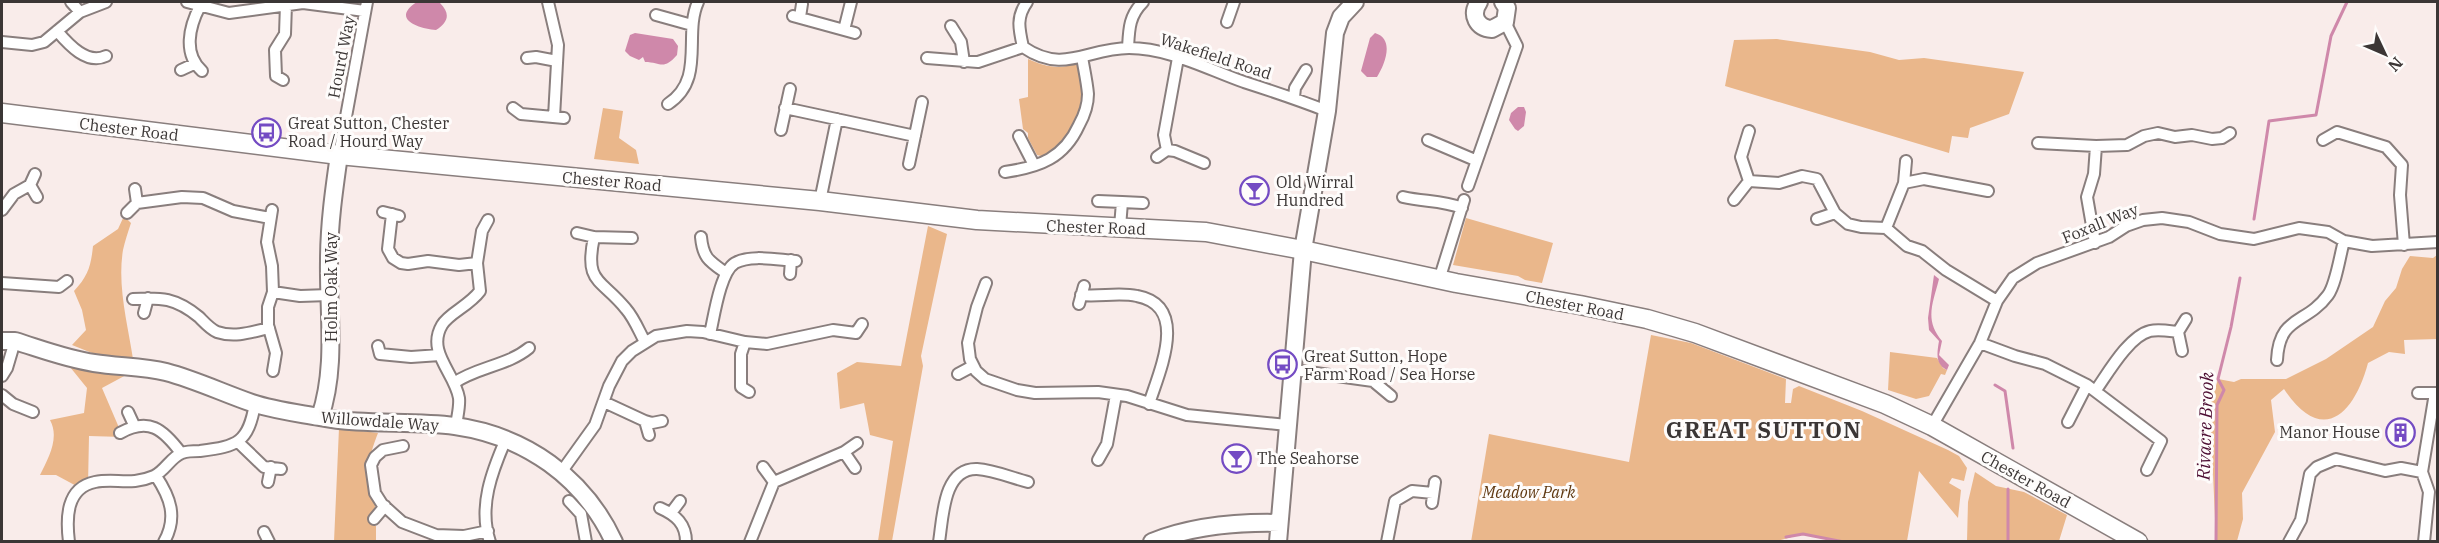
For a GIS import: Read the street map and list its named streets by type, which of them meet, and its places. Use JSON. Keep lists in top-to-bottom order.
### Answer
{
  "streets": {
    "main road": ["Chester Road"],
    "street": [
      "Wakefield Road",
      "Hourd Way",
      "Foxall Way",
      "Holm Oak Way",
      "Willowdale Way"
    ]
  },
  "crossings": [
    ["Hourd Way", "Chester Road"],
    ["Hourd Way", "Holm Oak Way"],
    ["Chester Road", "Foxall Way"],
    ["Chester Road", "Holm Oak Way"],
    ["Holm Oak Way", "Willowdale Way"]
  ],
  "districts": ["GREAT SUTTON"],
  "water": ["Rivacre Brook"],
  "parks": ["Meadow Park"],
  "places": {
    "bus stop": ["Great Sutton, Chester Road / Hourd Way", "Great Sutton, Hope Farm Road / Sea Horse"],
    "bar": ["Old Wirral Hundred", "The Seahorse"],
    "building": ["Manor House"]
  },
  "north": "bottom right"
}
